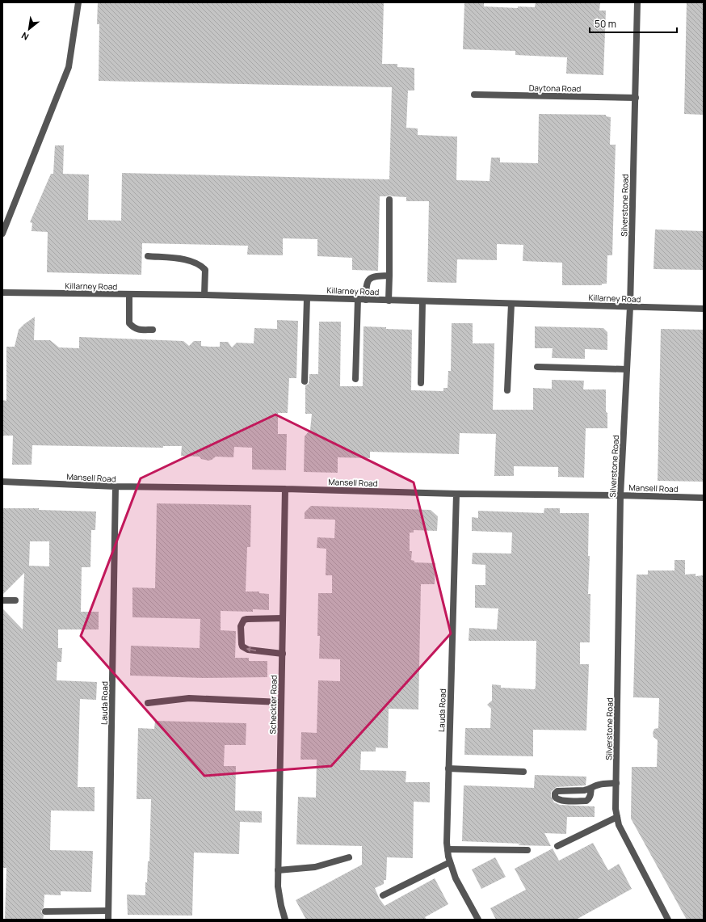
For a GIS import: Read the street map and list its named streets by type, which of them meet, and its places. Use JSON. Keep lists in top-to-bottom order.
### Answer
{
  "streets": {
    "street": [
      "Daytona Road",
      "Silverstone Road",
      "Killarney Road",
      "Mansell Road",
      "Lauda Road",
      "Scheckter Road"
    ]
  },
  "crossings": [
    ["Daytona Road", "Silverstone Road"],
    ["Silverstone Road", "Killarney Road"],
    ["Silverstone Road", "Mansell Road"],
    ["Mansell Road", "Lauda Road"],
    ["Mansell Road", "Scheckter Road"]
  ],
  "scale_bar": "50 m",
  "north": "bottom left"
}
